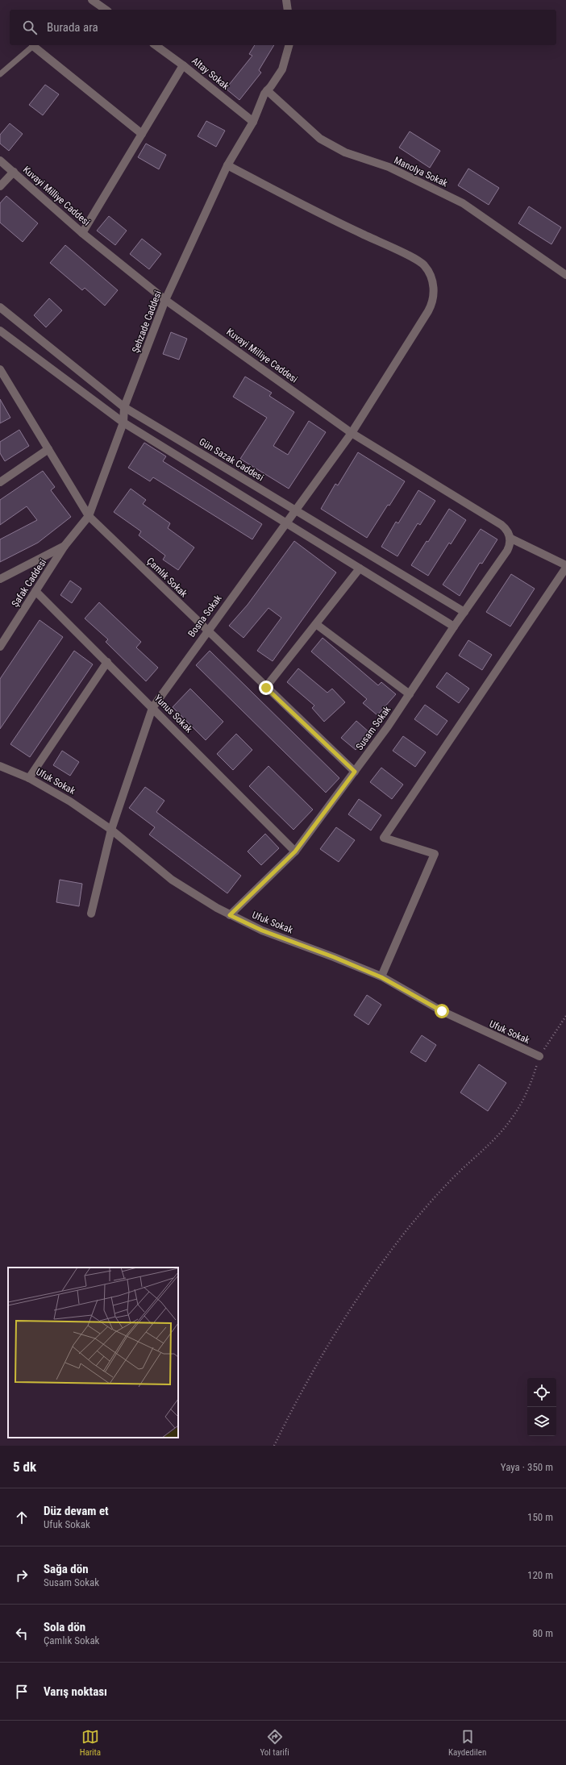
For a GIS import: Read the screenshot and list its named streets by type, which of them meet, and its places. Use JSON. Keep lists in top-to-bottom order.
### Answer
{
  "streets": {
    "street": [
      "Altay Sokak",
      "Manolya Sokak",
      "Kuvayi Milliye Caddesi",
      "Şehzade Caddesi",
      "Gün Sazak Caddesi",
      "Çamlık Sokak",
      "Şafak Caddesi",
      "Bosna Sokak",
      "Yunus Sokak",
      "Susam Sokak",
      "Ufuk Sokak"
    ]
  },
  "crossings": [
    ["Altay Sokak", "Şehzade Caddesi"],
    ["Manolya Sokak", "Şehzade Caddesi"],
    ["Kuvayi Milliye Caddesi", "Şehzade Caddesi"],
    ["Kuvayi Milliye Caddesi", "Bosna Sokak"],
    ["Kuvayi Milliye Caddesi", "Susam Sokak"],
    ["Şehzade Caddesi", "Gün Sazak Caddesi"],
    ["Şehzade Caddesi", "Çamlık Sokak"],
    ["Şehzade Caddesi", "Şafak Caddesi"],
    ["Şehzade Caddesi", "Bosna Sokak"],
    ["Gün Sazak Caddesi", "Bosna Sokak"],
    ["Gün Sazak Caddesi", "Susam Sokak"],
    ["Çamlık Sokak", "Bosna Sokak"],
    ["Çamlık Sokak", "Susam Sokak"],
    ["Şafak Caddesi", "Yunus Sokak"],
    ["Bosna Sokak", "Yunus Sokak"],
    ["Bosna Sokak", "Ufuk Sokak"],
    ["Yunus Sokak", "Susam Sokak"],
    ["Susam Sokak", "Ufuk Sokak"]
  ],
  "page": {
    "search": "Burada ara",
    "heading": ["5 dk", "Yaya · 350 m"],
    "list": [
      ["Düz devam et", "Ufuk Sokak", "150 m"],
      ["Sağa dön", "Susam Sokak", "120 m"],
      ["Sola dön", "Çamlık Sokak", "80 m"],
      "Varış noktası"
    ],
    "nav": ["Harita", "Yol tarifi", "Kaydedilen"]
  }
}
